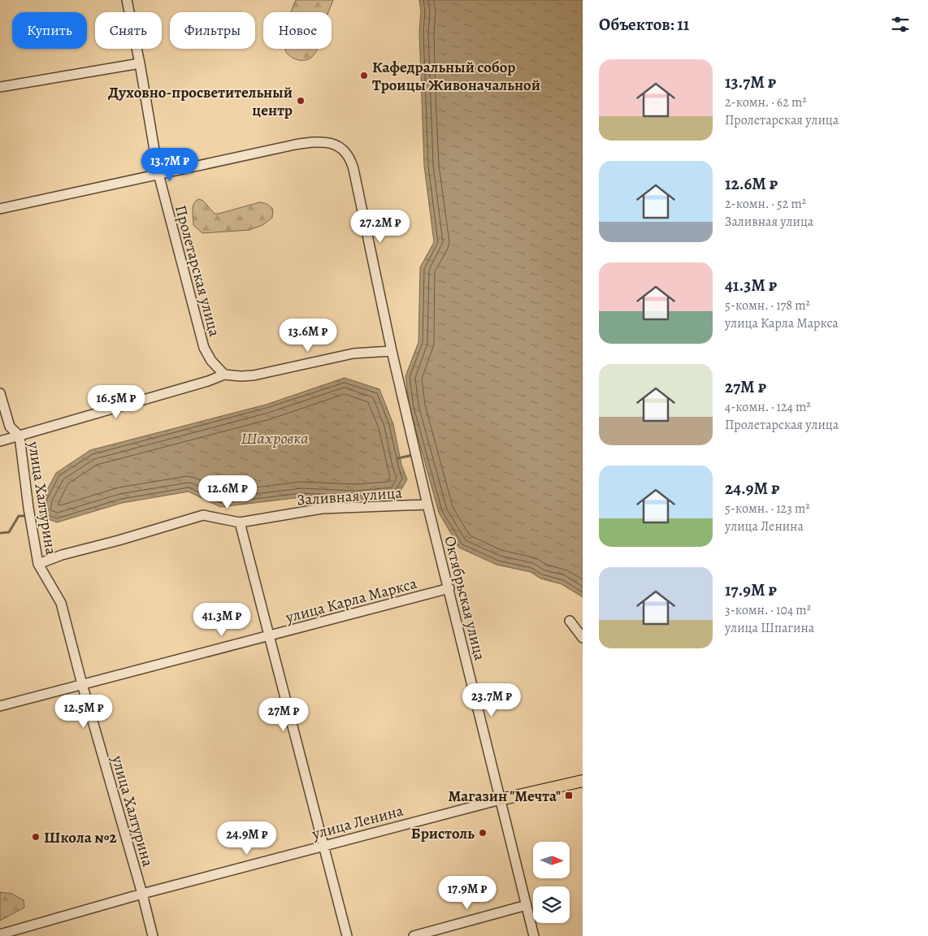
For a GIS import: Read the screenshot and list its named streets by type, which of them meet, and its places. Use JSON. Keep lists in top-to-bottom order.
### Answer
{
  "streets": {
    "main road": ["улица Ленина"],
    "street": [
      "Пролетарская улица",
      "Заливная улица",
      "улица Халтурина",
      "Октябрьская улица",
      "улица Карла Маркса"
    ]
  },
  "crossings": [
    ["Заливная улица", "улица Халтурина"],
    ["Заливная улица", "Октябрьская улица"],
    ["улица Халтурина", "улица Карла Маркса"],
    ["улица Халтурина", "улица Ленина"],
    ["Октябрьская улица", "улица Карла Маркса"],
    ["Октябрьская улица", "улица Ленина"]
  ],
  "water": ["Шахровка"],
  "places": {
    "other": [
      "Кафедральный собор Троицы Живоначальной",
      "Духовно-просветительный центр",
      "Бристоль",
      "Школа №2"
    ],
    "transit": ["Магазин \"Мечта\""]
  },
  "north": "right",
  "page": {
    "heading": "Объектов: 11",
    "chip": [
      "Купить",
      "Снять",
      "Фильтры",
      "Новое"
    ],
    "list": [
      {
        "name": "13.7M ₽",
        "note": "2-комн. · 62 m² · Пролетарская улица"
      },
      {
        "name": "12.6M ₽",
        "note": "2-комн. · 52 m² · Заливная улица"
      },
      {
        "name": "41.3M ₽",
        "note": "5-комн. · 178 m² · улица Карла Маркса"
      },
      {
        "name": "27M ₽",
        "note": "4-комн. · 124 m² · Пролетарская улица"
      },
      {
        "name": "24.9M ₽",
        "note": "5-комн. · 123 m² · улица Ленина"
      },
      {
        "name": "17.9M ₽",
        "note": "3-комн. · 104 m² · улица Шпагина"
      }
    ],
    "price": [
      "13.7M ₽",
      "27.2M ₽",
      "13.6M ₽",
      "16.5M ₽",
      "12.6M ₽",
      "41.3M ₽",
      "23.7M ₽",
      "12.5M ₽",
      "27M ₽",
      "24.9M ₽",
      "17.9M ₽"
    ]
  }
}
